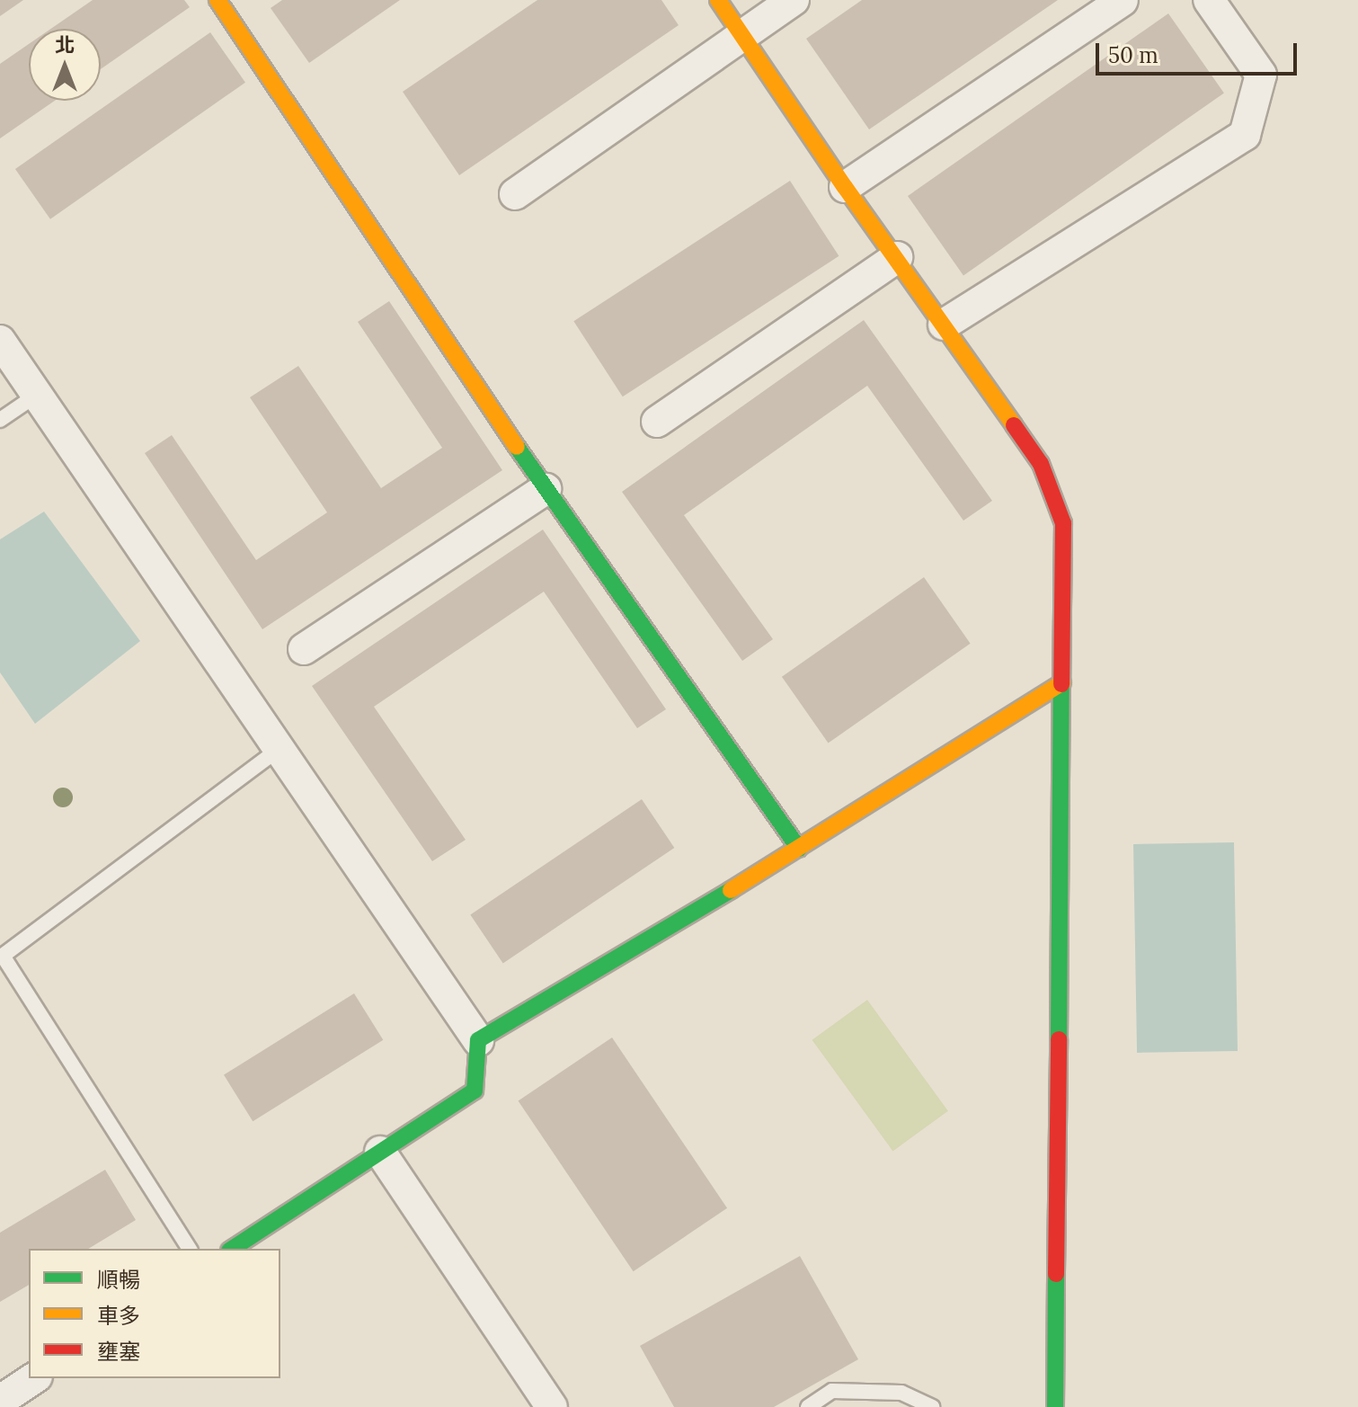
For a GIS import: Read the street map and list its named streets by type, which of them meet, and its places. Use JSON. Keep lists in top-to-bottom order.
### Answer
{
  "legend": ["順暢", "車多", "壅塞"],
  "scale_bar": "50 m",
  "north": "top"
}
